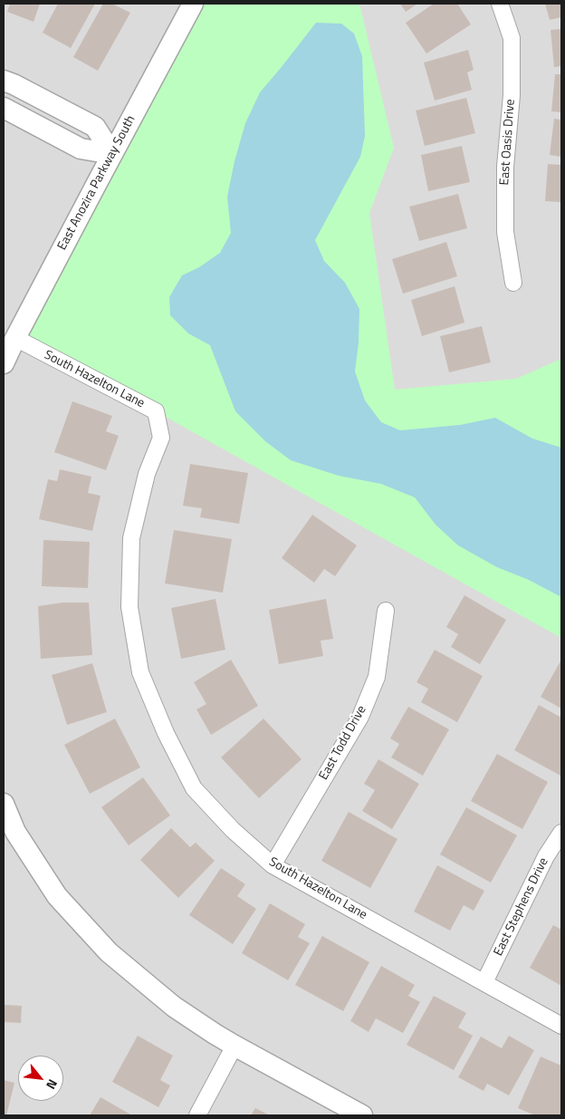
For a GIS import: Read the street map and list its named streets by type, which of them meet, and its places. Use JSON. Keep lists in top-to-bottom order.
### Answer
{
  "streets": {
    "street": [
      "East Oasis Drive",
      "East Anozira Parkway South",
      "South Hazelton Lane",
      "East Todd Drive",
      "East Stephens Drive"
    ]
  },
  "crossings": [
    ["East Anozira Parkway South", "South Hazelton Lane"],
    ["South Hazelton Lane", "East Todd Drive"],
    ["South Hazelton Lane", "East Stephens Drive"]
  ],
  "north": "bottom right"
}
